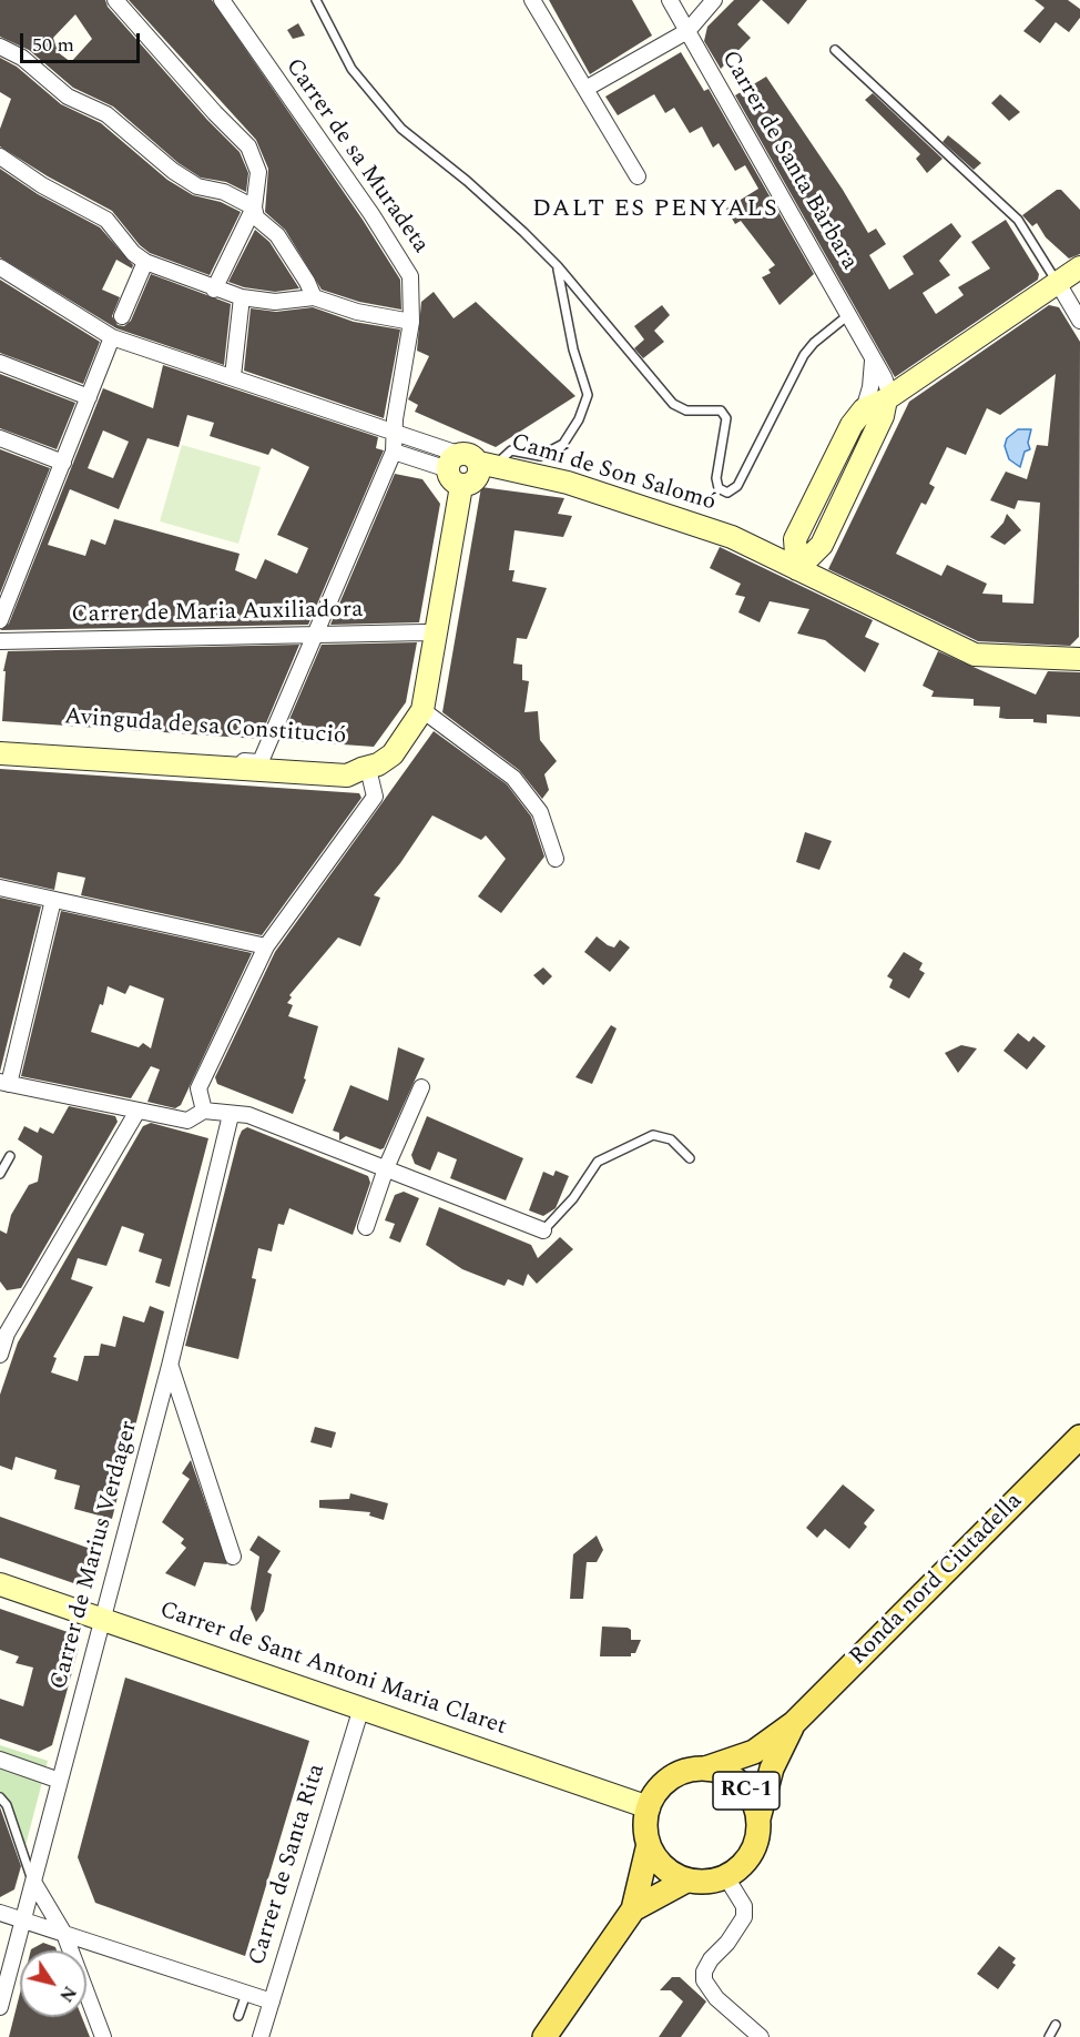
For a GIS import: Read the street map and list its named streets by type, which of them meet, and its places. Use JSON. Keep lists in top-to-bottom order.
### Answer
{
  "streets": {
    "main road": ["Ronda nord Ciutadella", "RC-1"],
    "street": [
      "Carrer de sa Muradeta",
      "Carrer de Santa Bàrbara",
      "Camí de Son Salomó",
      "Carrer de Maria Auxiliadora",
      "Avinguda de sa Constitució",
      "Carrer de Marius Verdager",
      "Carrer de Sant Antoni Maria Claret",
      "Carrer de Santa Rita"
    ]
  },
  "crossings": [
    ["Carrer de sa Muradeta", "Carrer de Maria Auxiliadora"],
    ["Carrer de sa Muradeta", "Avinguda de sa Constitució"],
    ["Carrer de Marius Verdager", "Carrer de Sant Antoni Maria Claret"],
    ["Ronda nord Ciutadella", "RC-1"],
    ["Carrer de Sant Antoni Maria Claret", "RC-1"],
    ["Carrer de Sant Antoni Maria Claret", "Carrer de Santa Rita"]
  ],
  "districts": ["DALT ES PENYALS"],
  "scale_bar": "50 m",
  "north": "bottom right"
}
